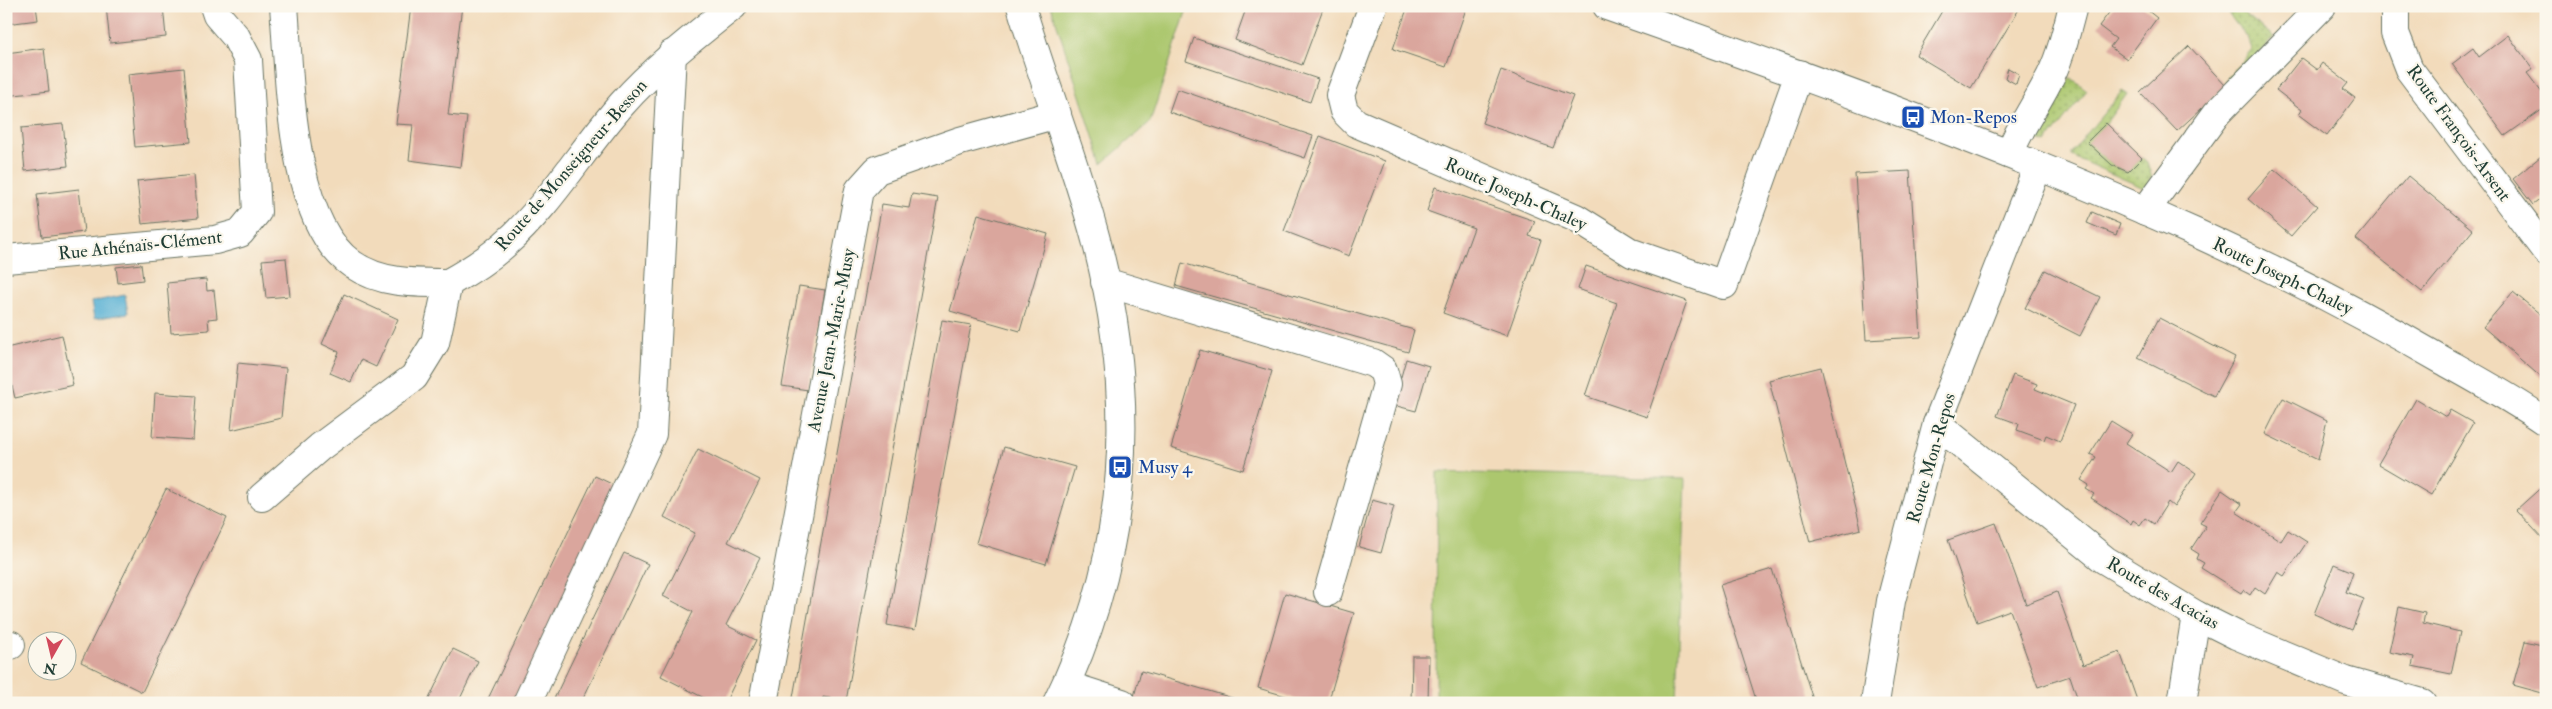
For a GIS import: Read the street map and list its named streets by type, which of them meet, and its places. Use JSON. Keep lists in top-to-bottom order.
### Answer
{
  "streets": {
    "street": [
      "Route François-Arsent",
      "Route de Monseigneur-Besson",
      "Route Joseph-Chaley",
      "Rue Athénaïs-Clément",
      "Avenue Jean-Marie-Musy",
      "Route Mon-Repos",
      "Route des Acacias"
    ]
  },
  "crossings": [
    ["Route Joseph-Chaley", "Route Mon-Repos"],
    ["Route Mon-Repos", "Route des Acacias"]
  ],
  "places": {
    "bus stop": ["Mon-Repos", "Musy 4"]
  },
  "north": "bottom"
}
